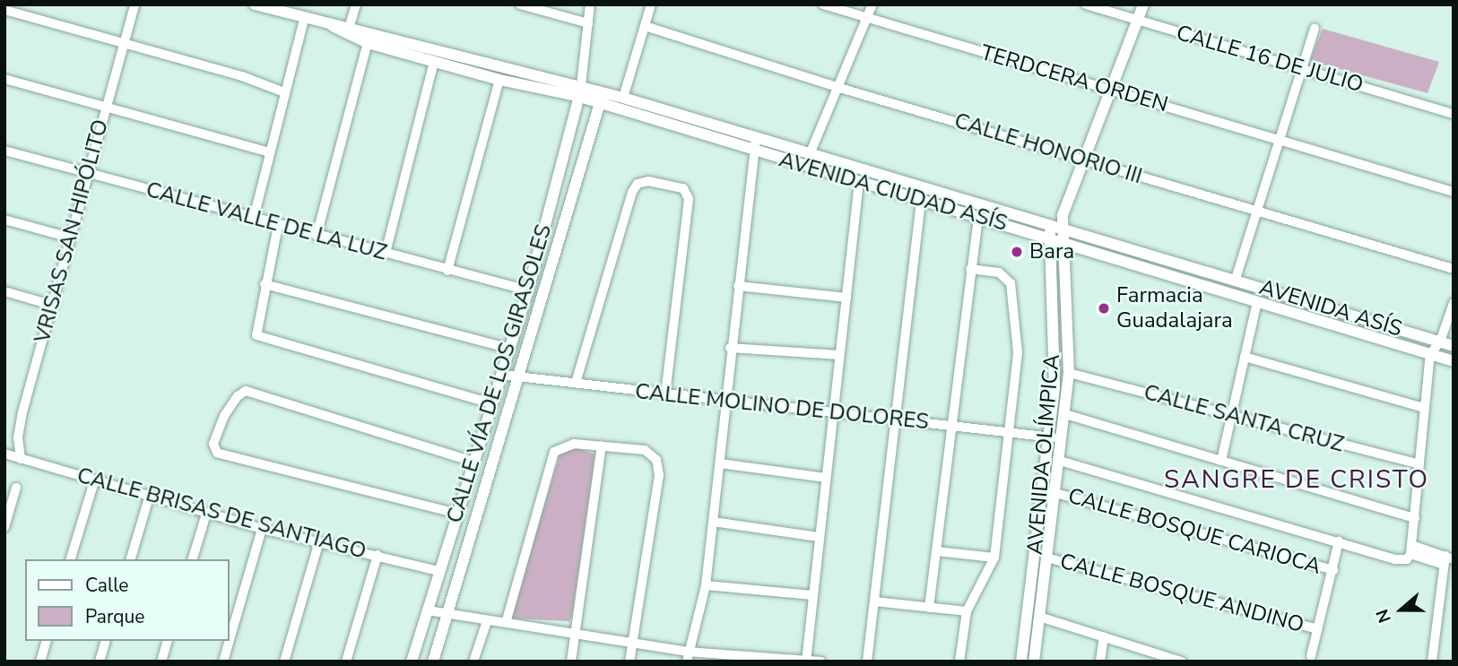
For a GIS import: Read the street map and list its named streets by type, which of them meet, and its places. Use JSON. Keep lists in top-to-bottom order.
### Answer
{
  "streets": {
    "street": [
      "CALLE 16 DE JULIO",
      "TERDCERA ORDEN",
      "CALLE HONORIO III",
      "AVENIDA CIUDAD ASÍS",
      "CALLE VALLE DE LA LUZ",
      "VRISAS SAN HIPÓLITO",
      "AVENIDA ASÍS",
      "CALLE VÍA DE LOS GIRASOLES",
      "CALLE MOLINO DE DOLORES",
      "CALLE SANTA CRUZ",
      "AVENIDA OLÍMPICA",
      "CALLE BRISAS DE SANTIAGO",
      "CALLE BOSQUE CARIOCA",
      "CALLE BOSQUE ANDINO"
    ]
  },
  "crossings": [
    ["AVENIDA CIUDAD ASÍS", "AVENIDA ASÍS"],
    ["AVENIDA CIUDAD ASÍS", "CALLE VÍA DE LOS GIRASOLES"],
    ["AVENIDA CIUDAD ASÍS", "AVENIDA OLÍMPICA"],
    ["CALLE VALLE DE LA LUZ", "VRISAS SAN HIPÓLITO"],
    ["CALLE VALLE DE LA LUZ", "CALLE VÍA DE LOS GIRASOLES"],
    ["VRISAS SAN HIPÓLITO", "CALLE BRISAS DE SANTIAGO"],
    ["AVENIDA ASÍS", "AVENIDA OLÍMPICA"],
    ["CALLE VÍA DE LOS GIRASOLES", "CALLE MOLINO DE DOLORES"],
    ["CALLE VÍA DE LOS GIRASOLES", "CALLE BRISAS DE SANTIAGO"],
    ["CALLE MOLINO DE DOLORES", "AVENIDA OLÍMPICA"],
    ["CALLE SANTA CRUZ", "AVENIDA OLÍMPICA"],
    ["AVENIDA OLÍMPICA", "CALLE BOSQUE CARIOCA"],
    ["AVENIDA OLÍMPICA", "CALLE BOSQUE ANDINO"]
  ],
  "districts": ["SANGRE DE CRISTO"],
  "places": ["Bara", "Farmacia Guadalajara"],
  "legend": ["Calle", "Parque"],
  "north": "left"
}
